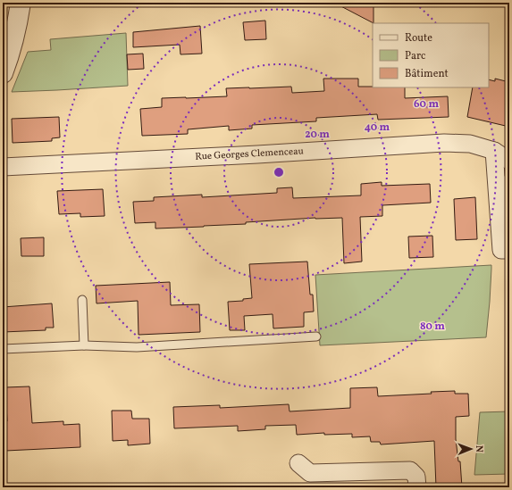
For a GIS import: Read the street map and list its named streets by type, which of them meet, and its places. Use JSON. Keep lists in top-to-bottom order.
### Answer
{
  "streets": {
    "street": ["Rue Georges Clemenceau"]
  },
  "legend": ["Route", "Parc", "Bâtiment"],
  "north": "right",
  "rings": [
    "60 m",
    "40 m",
    "20 m",
    "80 m"
  ]
}
